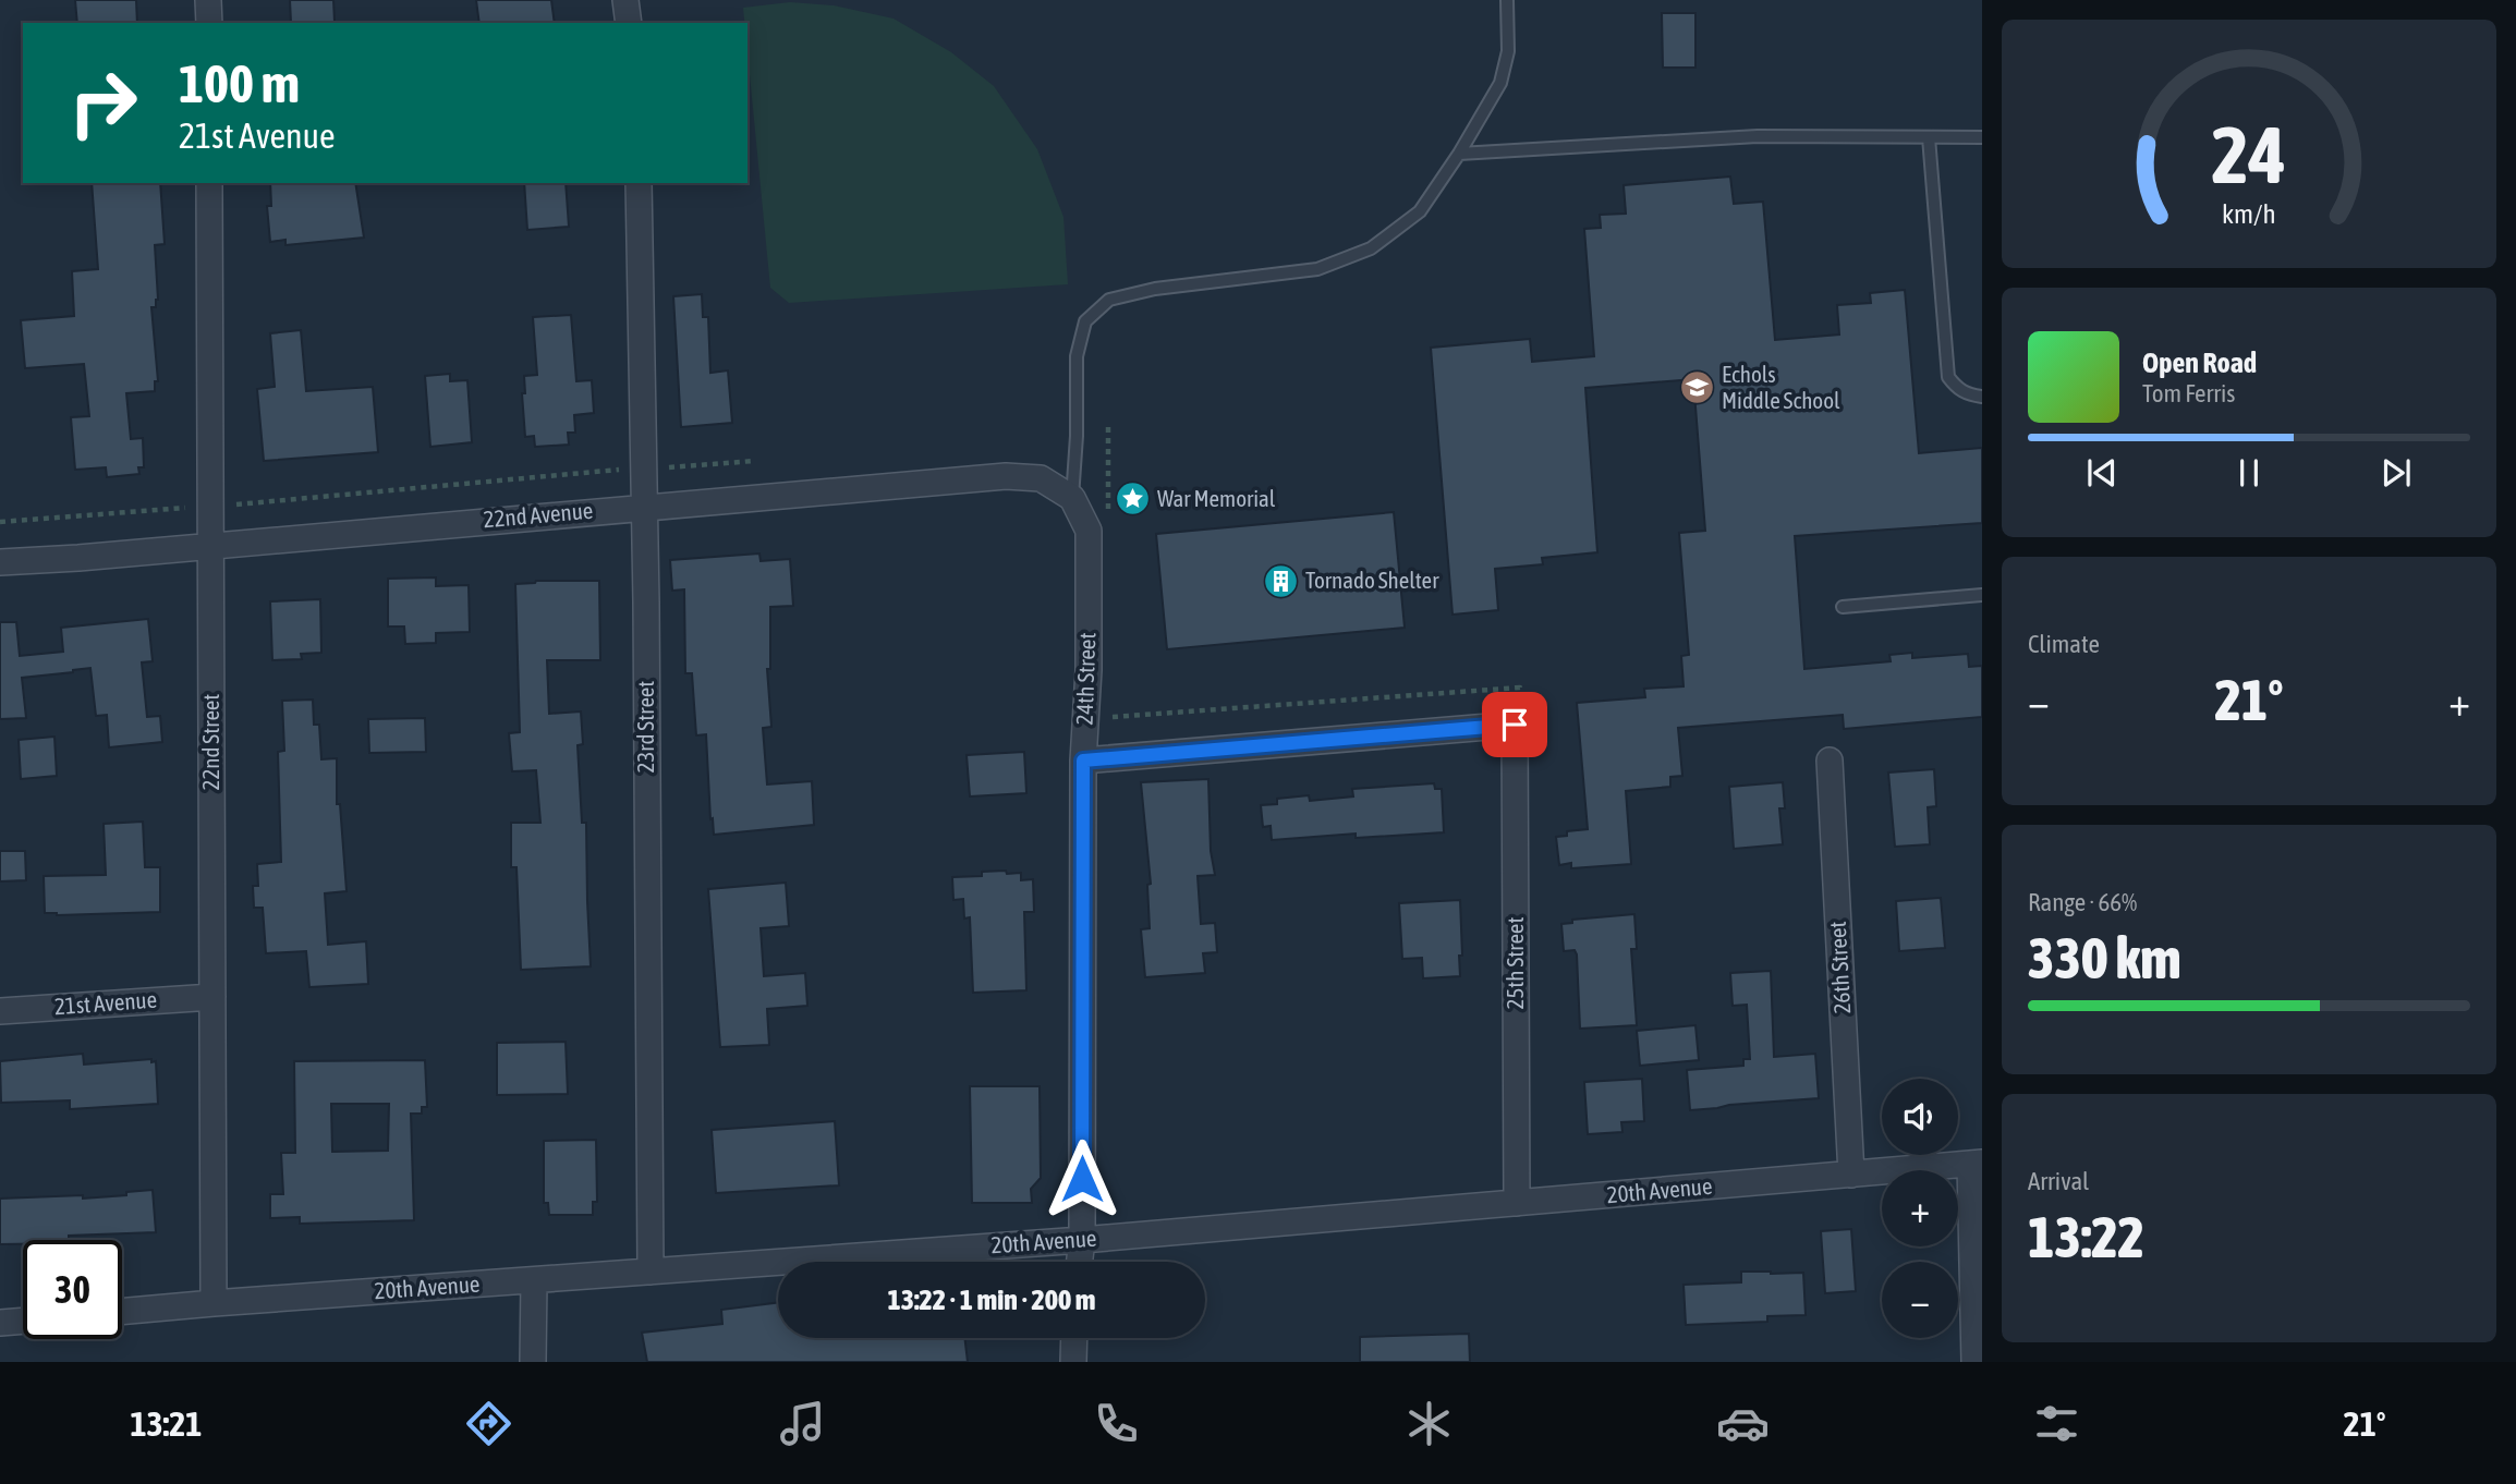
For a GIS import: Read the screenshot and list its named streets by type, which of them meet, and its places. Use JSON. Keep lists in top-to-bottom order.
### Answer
{
  "streets": {
    "street": [
      "22nd Avenue",
      "24th Street",
      "23rd Street",
      "22nd Street",
      "25th Street",
      "26th Street",
      "21st Avenue",
      "20th Avenue"
    ]
  },
  "crossings": [
    ["22nd Avenue", "24th Street"],
    ["22nd Avenue", "23rd Street"],
    ["22nd Avenue", "22nd Street"],
    ["24th Street", "20th Avenue"],
    ["23rd Street", "20th Avenue"],
    ["22nd Street", "21st Avenue"],
    ["22nd Street", "20th Avenue"],
    ["25th Street", "20th Avenue"],
    ["26th Street", "20th Avenue"]
  ],
  "places": {
    "school or university": ["Echols Middle School"],
    "place": ["War Memorial"],
    "building": ["Tornado Shelter"]
  },
  "page": {
    "turn": ["100 m", "21st Avenue"],
    "song": ["Open Road", "Tom Ferris"],
    "tile": [
      "Climate",
      ["Range · 66%", "330 km"],
      ["Arrival", "13:22"]
    ],
    "heat": ["−", "21°", "+"],
    "map_buttons": ["+", "−"],
    "limit": "30",
    "trip": "13:22 · 1 min · 200 m",
    "tabs": ["13:21", "21°"],
    "gauge": ["24", "km/h"]
  }
}
